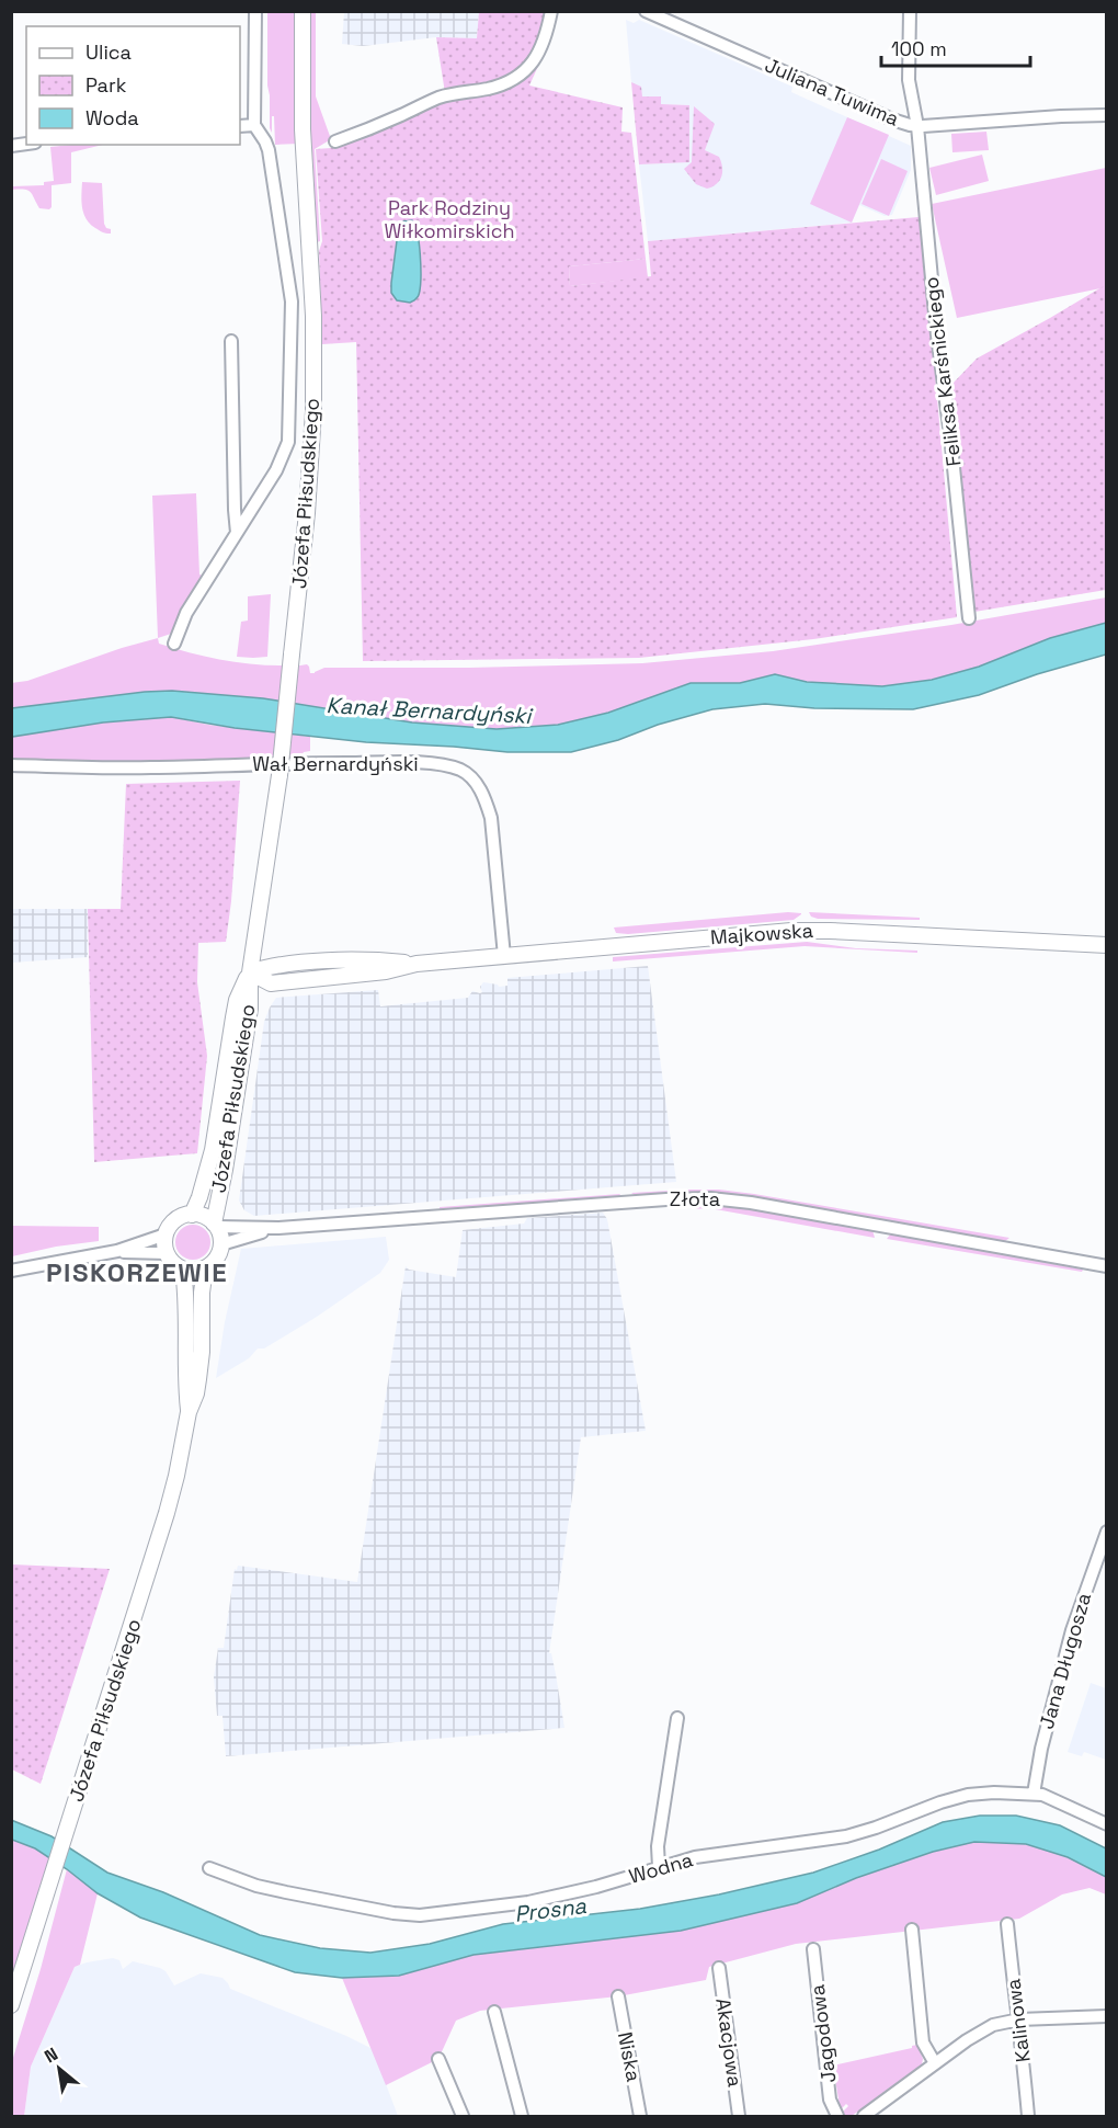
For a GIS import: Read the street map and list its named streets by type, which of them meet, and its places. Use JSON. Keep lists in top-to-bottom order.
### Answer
{
  "streets": {
    "main road": ["Józefa Piłsudskiego", "Majkowska"],
    "street": [
      "Juliana Tuwima",
      "Feliksa Karśnickiego",
      "Wał Bernardyński",
      "Złota",
      "Jana Długosza",
      "Wodna",
      "Kalinowa",
      "Jagodowa",
      "Akacjowa",
      "Niska"
    ]
  },
  "crossings": [
    ["Juliana Tuwima", "Feliksa Karśnickiego"],
    ["Józefa Piłsudskiego", "Majkowska"],
    ["Józefa Piłsudskiego", "Złota"],
    ["Wał Bernardyński", "Majkowska"],
    ["Jana Długosza", "Wodna"]
  ],
  "districts": ["PISKORZEWIE"],
  "water": ["Kanał Bernardyński", "Prosna"],
  "parks": ["Park Rodziny Wiłkomirskich"],
  "legend": ["Ulica", "Park", "Woda"],
  "scale_bar": "100 m",
  "north": "top left"
}
